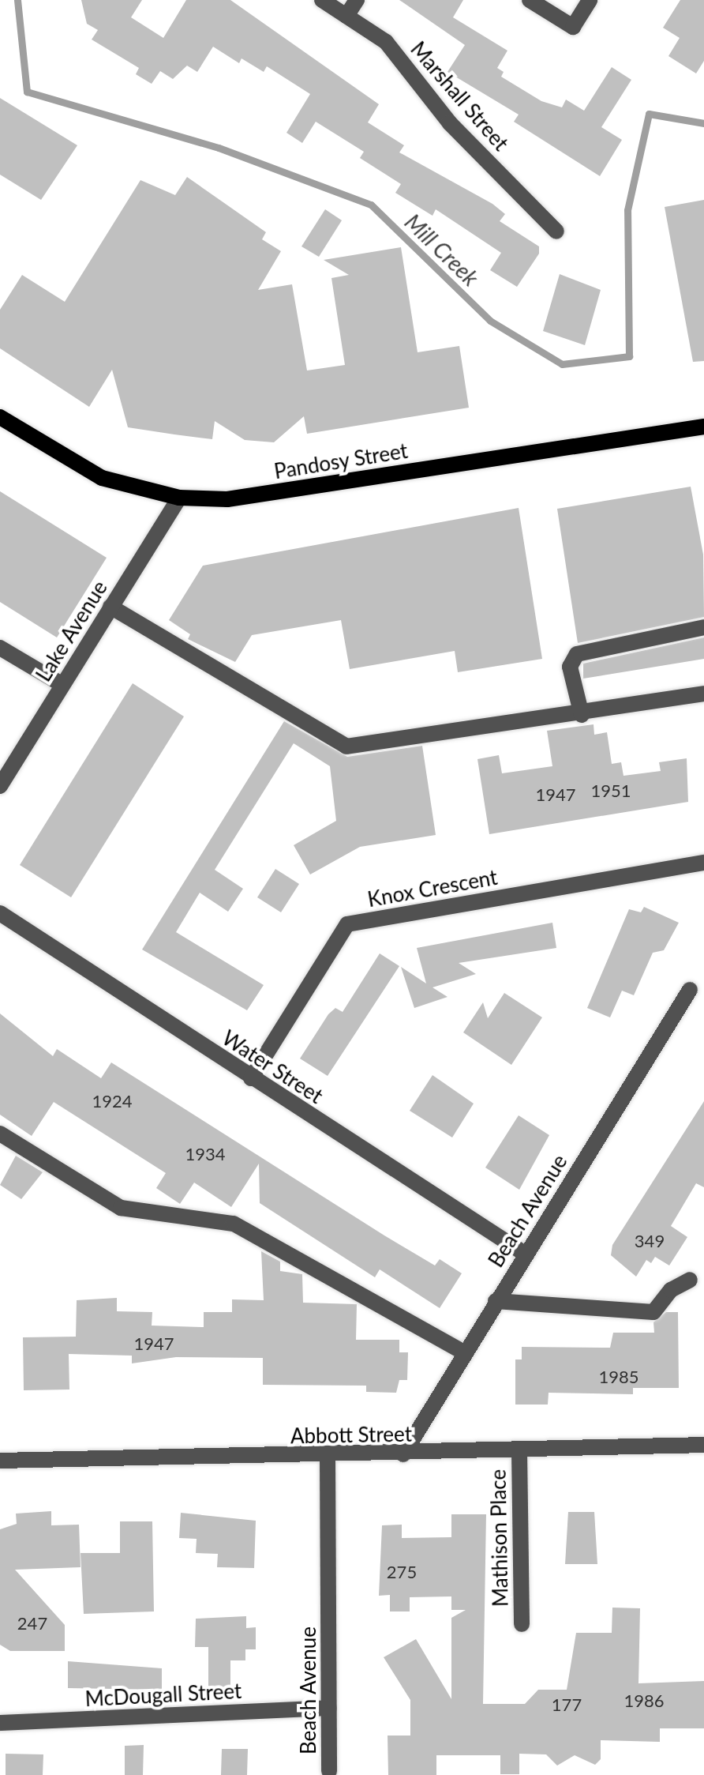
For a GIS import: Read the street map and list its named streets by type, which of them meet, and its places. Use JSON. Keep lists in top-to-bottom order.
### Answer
{
  "streets": {
    "main road": ["Pandosy Street"],
    "street": [
      "Marshall Street",
      "Lake Avenue",
      "Knox Crescent",
      "Water Street",
      "Beach Avenue",
      "Abbott Street",
      "Mathison Place",
      "McDougall Street"
    ]
  },
  "crossings": [
    ["Pandosy Street", "Lake Avenue"],
    ["Knox Crescent", "Water Street"],
    ["Water Street", "Beach Avenue"],
    ["Beach Avenue", "Abbott Street"],
    ["Beach Avenue", "McDougall Street"],
    ["Abbott Street", "Mathison Place"]
  ],
  "water": ["Mill Creek"],
  "house_numbers": [
    "1951",
    "1947",
    "1924",
    "1934",
    "349",
    "1947",
    "1985",
    "275",
    "247",
    "1986",
    "177"
  ]
}
